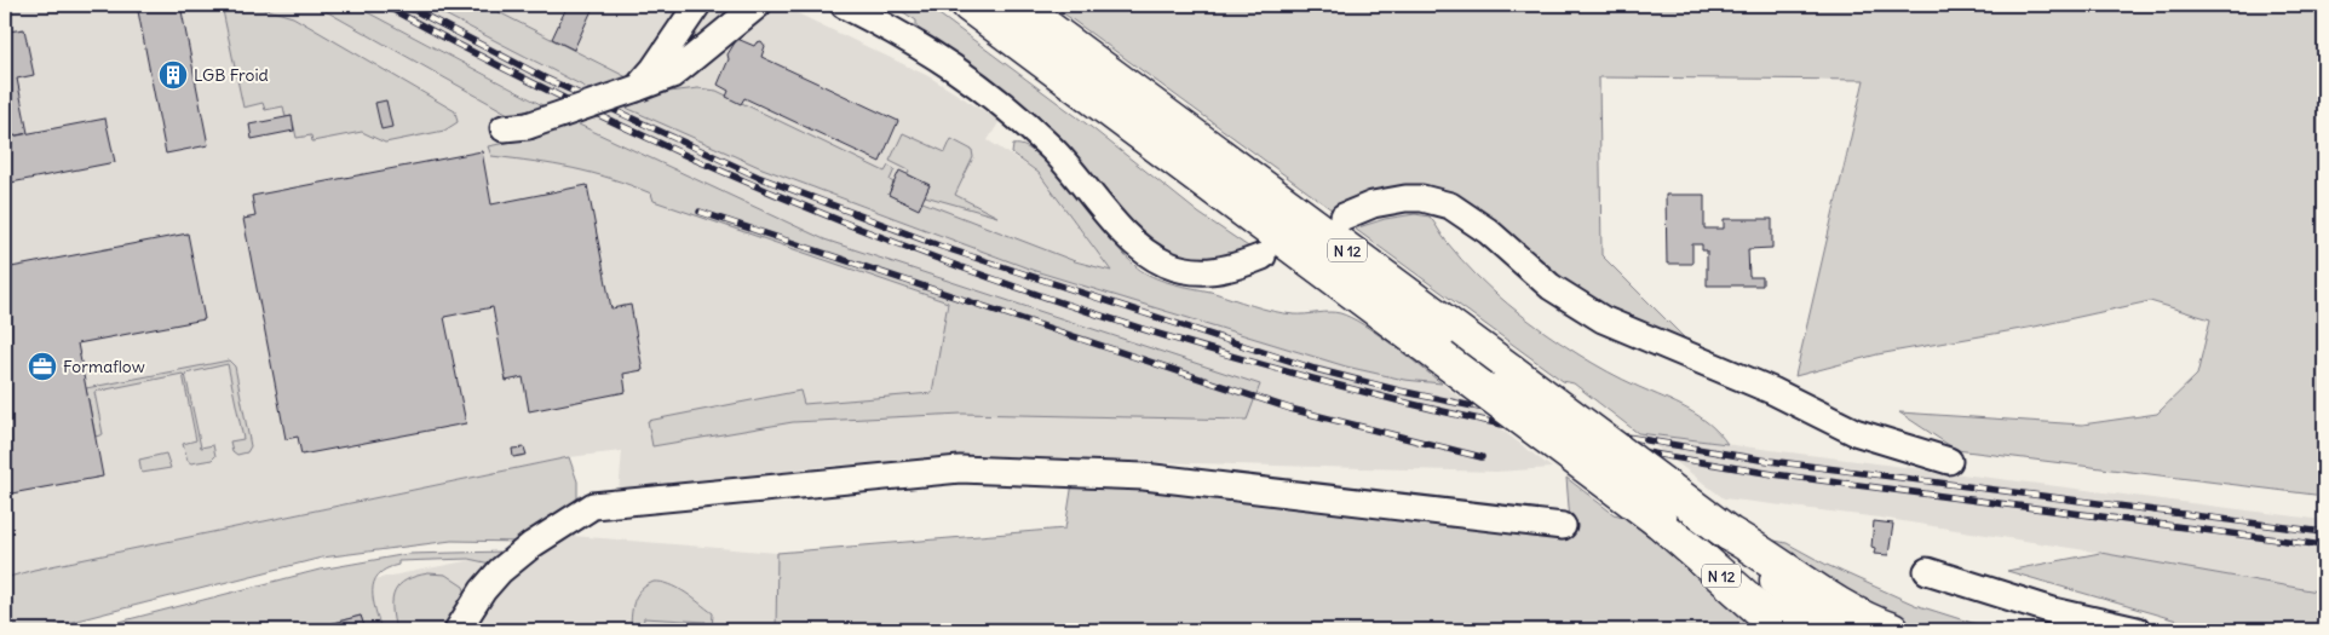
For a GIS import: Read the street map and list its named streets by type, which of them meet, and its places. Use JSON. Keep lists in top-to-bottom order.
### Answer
{
  "streets": {
    "highway": ["N 12"]
  },
  "places": {
    "building": ["LGB Froid"],
    "office": ["Formaflow"]
  }
}
